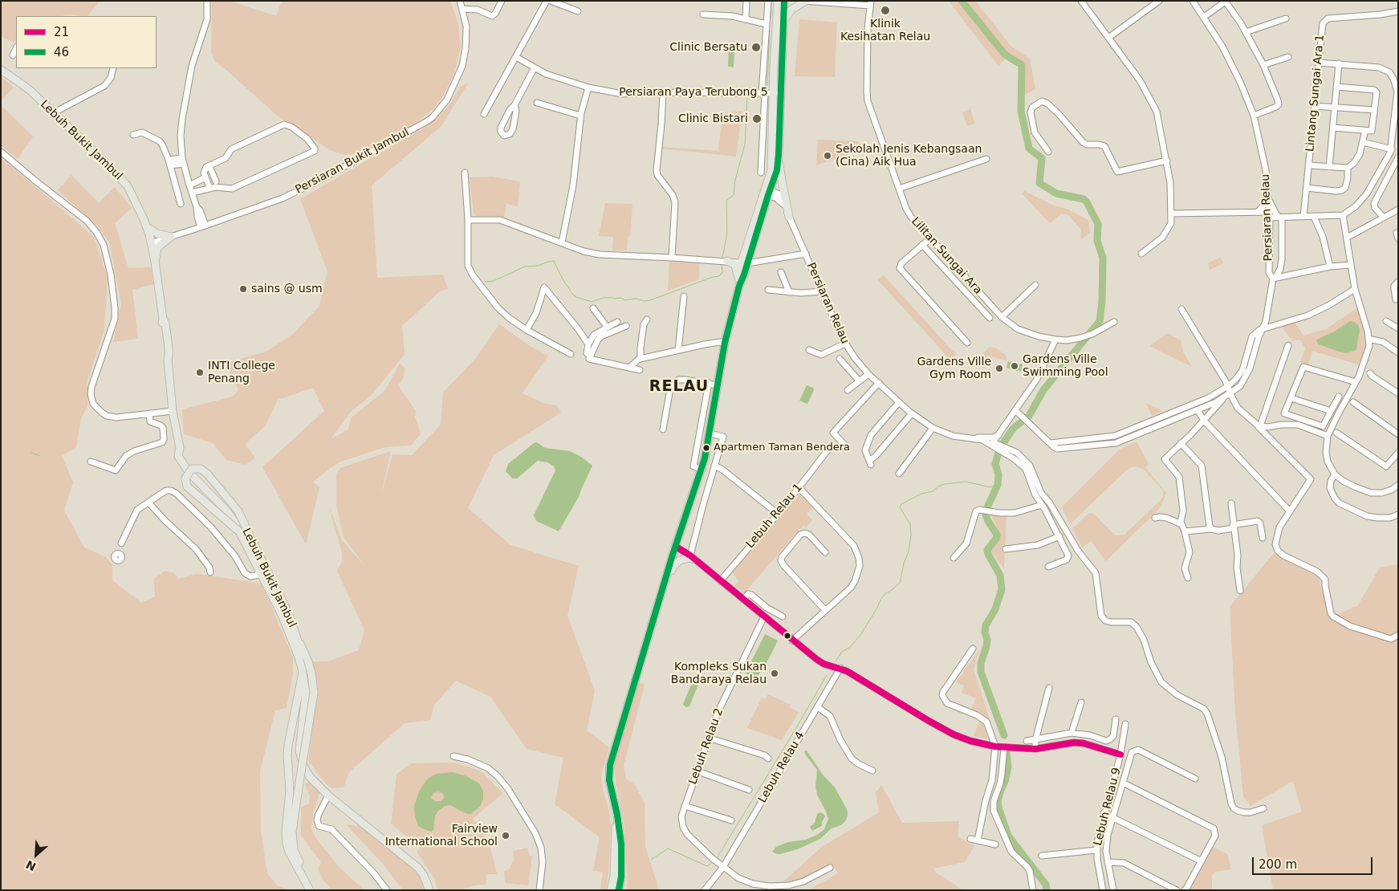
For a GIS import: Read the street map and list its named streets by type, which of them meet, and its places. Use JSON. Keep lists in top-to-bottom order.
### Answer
{
  "streets": {
    "main road": ["Lebuh Bukit Jambul"],
    "street": [
      "Persiaran Paya Terubong 5",
      "Lintang Sungai Ara 1",
      "Persiaran Bukit Jambul",
      "Persiaran Relau",
      "Lilitan Sungai Ara",
      "Lebuh Relau 1",
      "Lebuh Relau 2",
      "Lebuh Relau 4",
      "Lebuh Relau 9"
    ]
  },
  "crossings": [
    ["Lebuh Bukit Jambul", "Persiaran Bukit Jambul"],
    ["Lebuh Relau 2", "Lebuh Relau 4"]
  ],
  "districts": ["RELAU"],
  "places": [
    "Klinik Kesihatan Relau",
    "Clinic Bersatu",
    "Clinic Bistari",
    "Sekolah Jenis Kebangsaan (Cina) Aik Hua",
    "sains @ usm",
    "Gardens Ville Swimming Pool",
    "Gardens Ville Gym Room",
    "INTI College Penang",
    "Apartmen Taman Bendera",
    "Kompleks Sukan Bandaraya Relau",
    "Fairview International School"
  ],
  "lines": ["transit line 46", "transit line 21"],
  "legend": ["21", "46"],
  "scale_bar": "200 m",
  "north": "bottom left"
}
